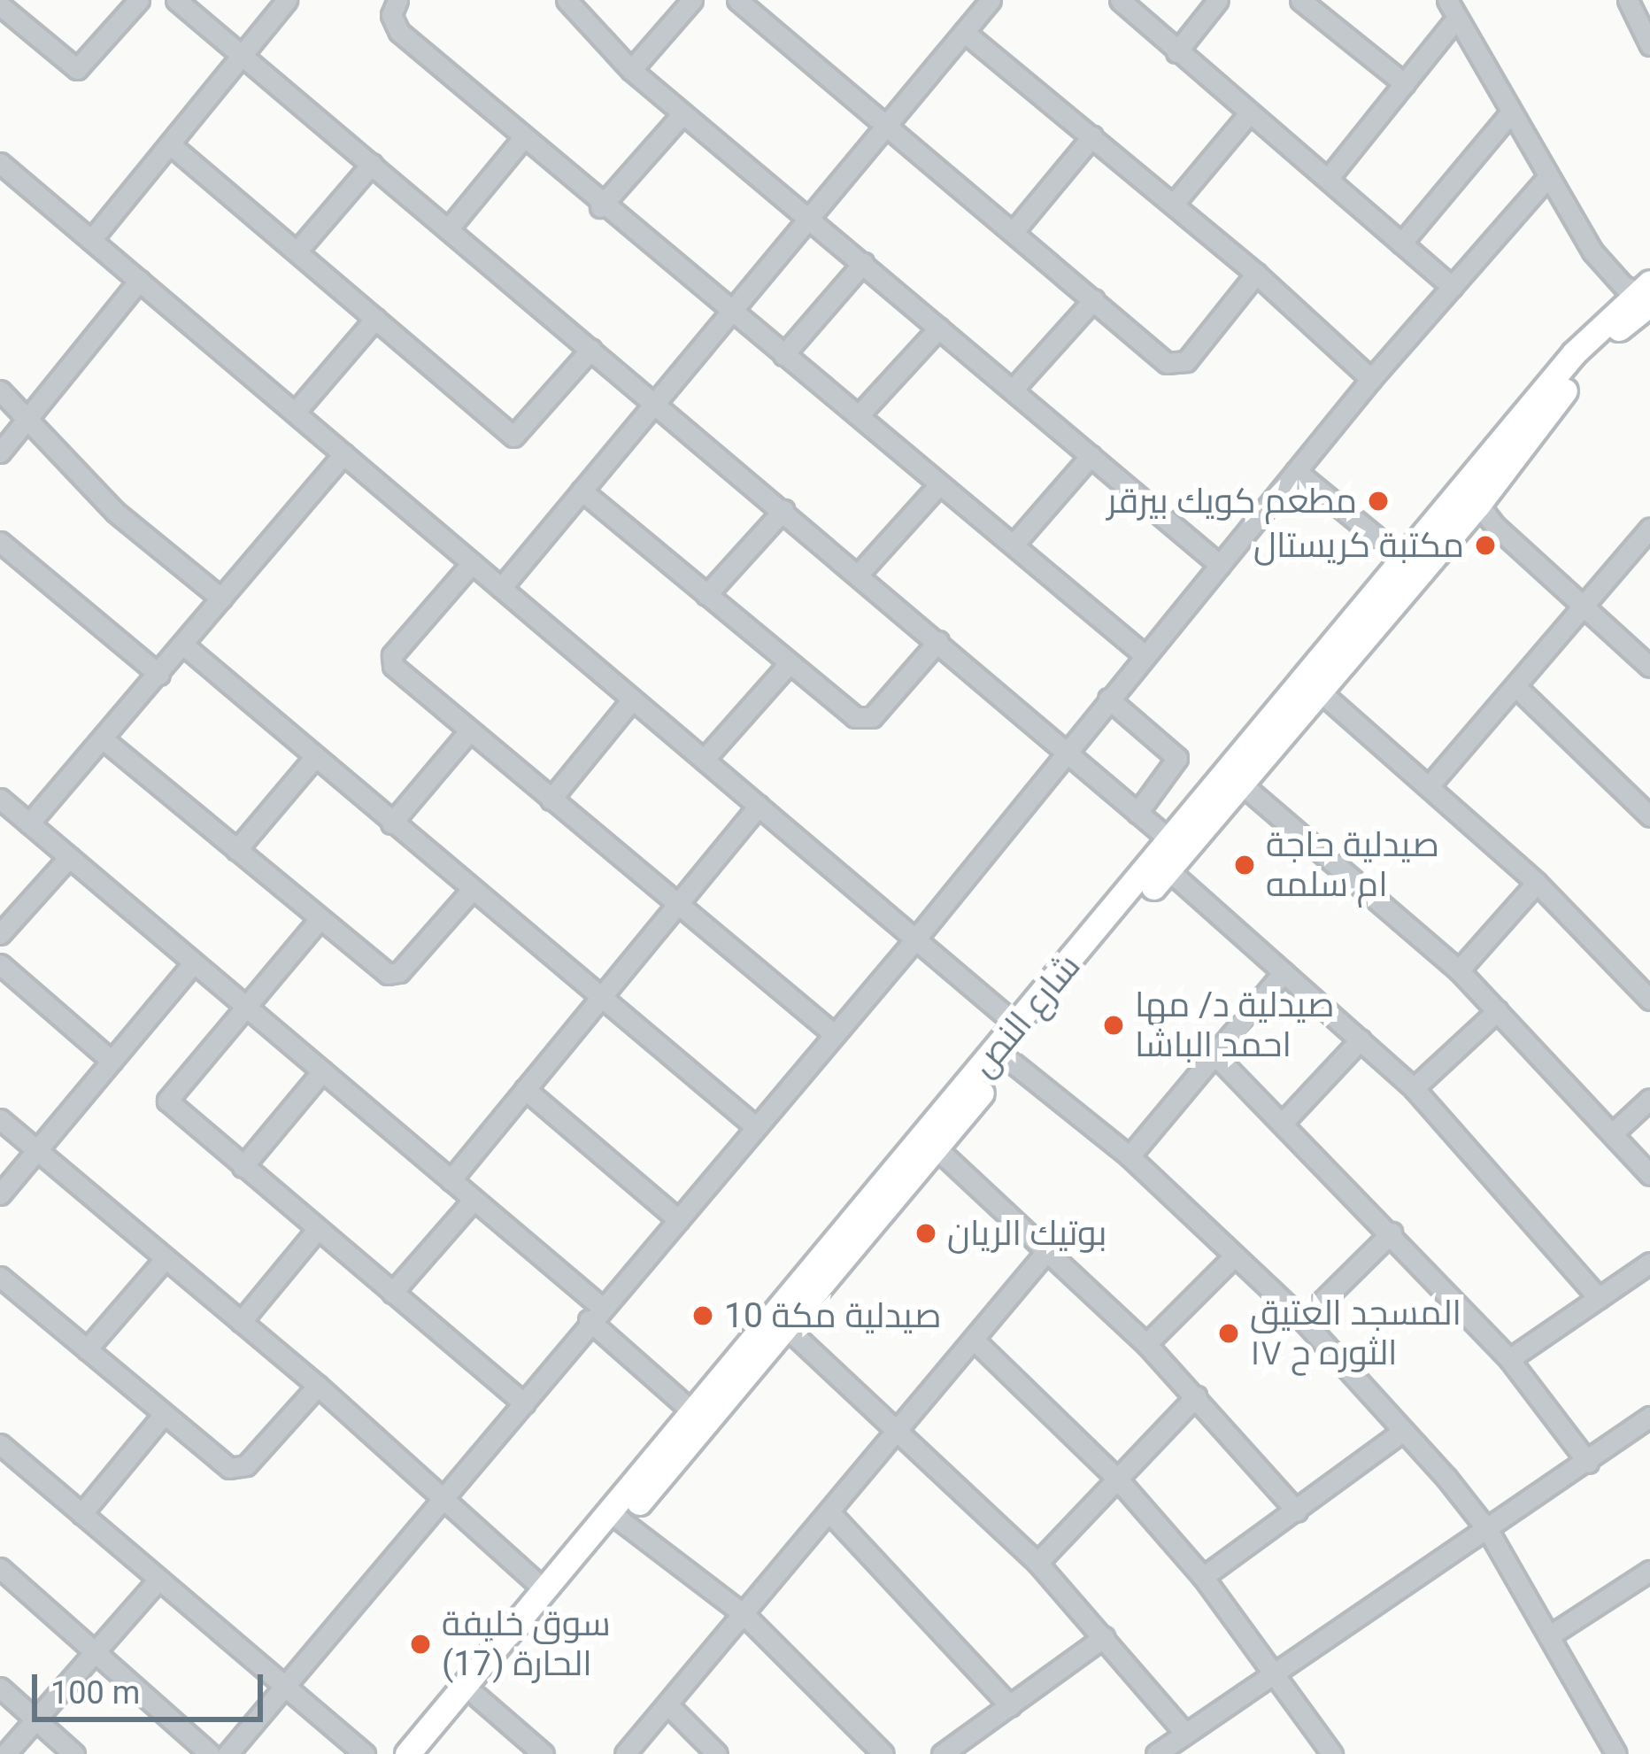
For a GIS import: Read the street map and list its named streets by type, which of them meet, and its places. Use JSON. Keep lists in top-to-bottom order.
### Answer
{
  "streets": {
    "main road": ["شارع النص"]
  },
  "places": [
    "مطعم كويك بيرقر",
    "مكتبة كريستال",
    "صيدلية حاجة ام سلمه",
    "صيدلية د/ مها احمد الباشا",
    "بوتيك الريان",
    "صيدلية مكة 10",
    "المسجد العتيق الثوره ح ١٧",
    "سوق خليفة الحارة (17)"
  ],
  "scale_bar": "100 m"
}
